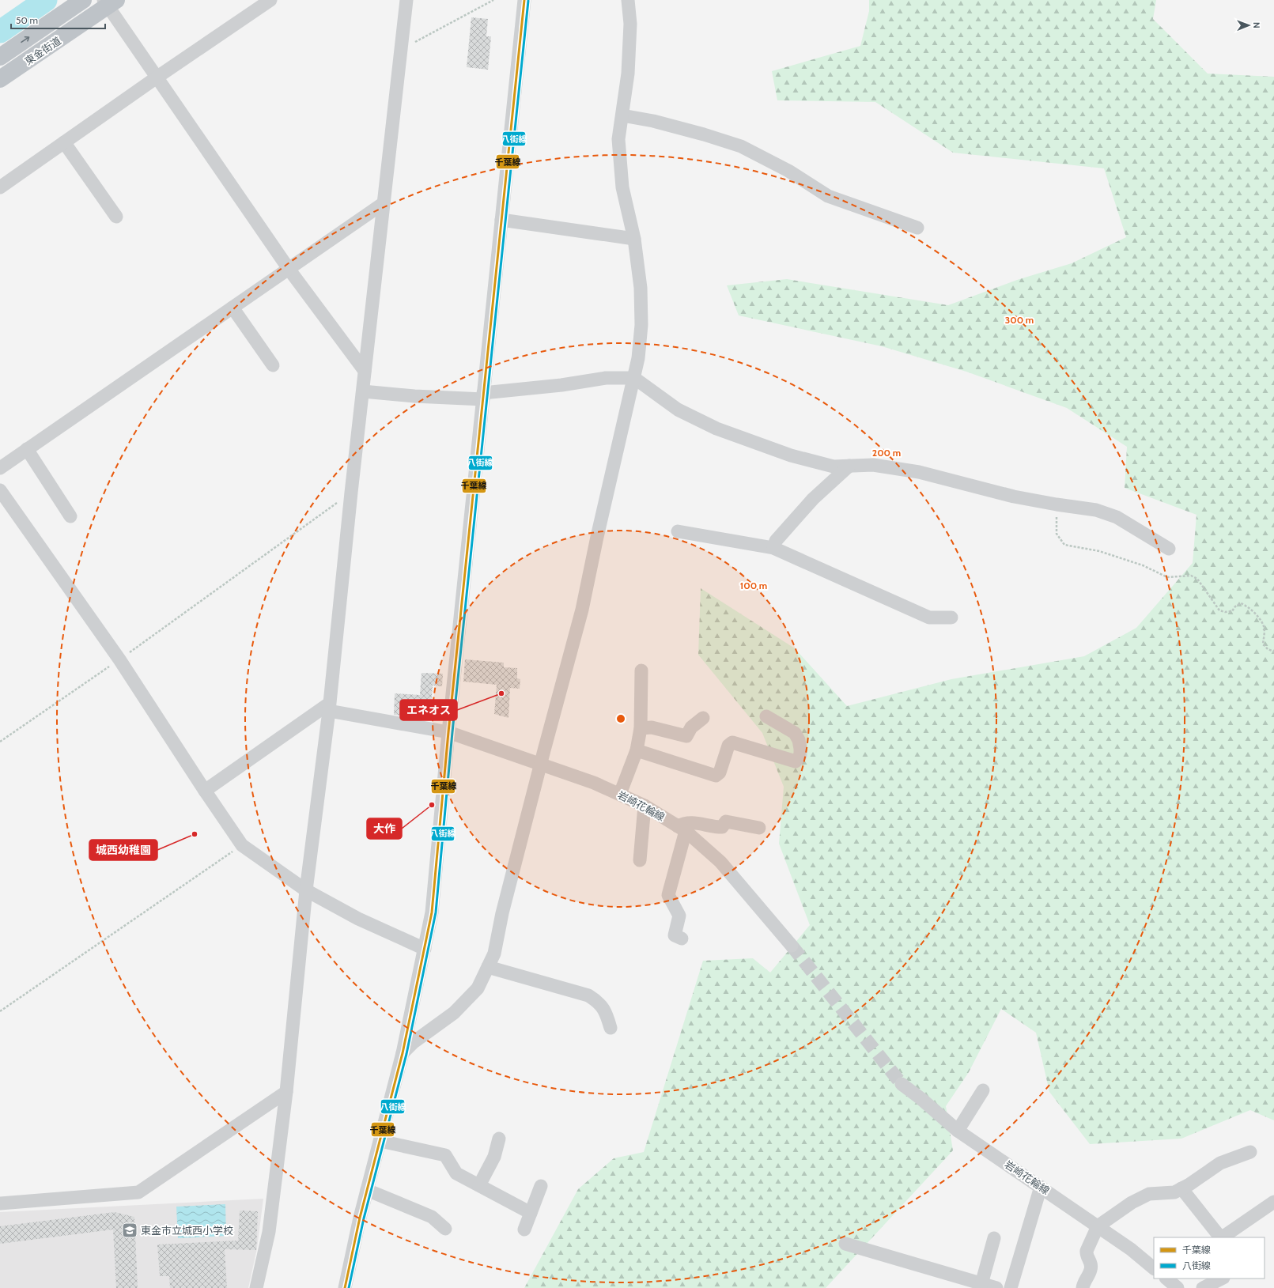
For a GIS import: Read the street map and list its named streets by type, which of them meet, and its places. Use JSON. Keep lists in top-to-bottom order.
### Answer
{
  "streets": {
    "highway": ["東金街道"],
    "street": ["岩崎花輪線"]
  },
  "places": {
    "other": ["エネオス", "大作", "城西幼稚園"],
    "school or university": ["東金市立城西小学校"]
  },
  "lines": ["transit line 千葉線", "transit line 八街線"],
  "legend": ["千葉線", "八街線"],
  "scale_bar": "50 m",
  "north": "right",
  "rings": ["300 m", "200 m", "100 m"]
}
